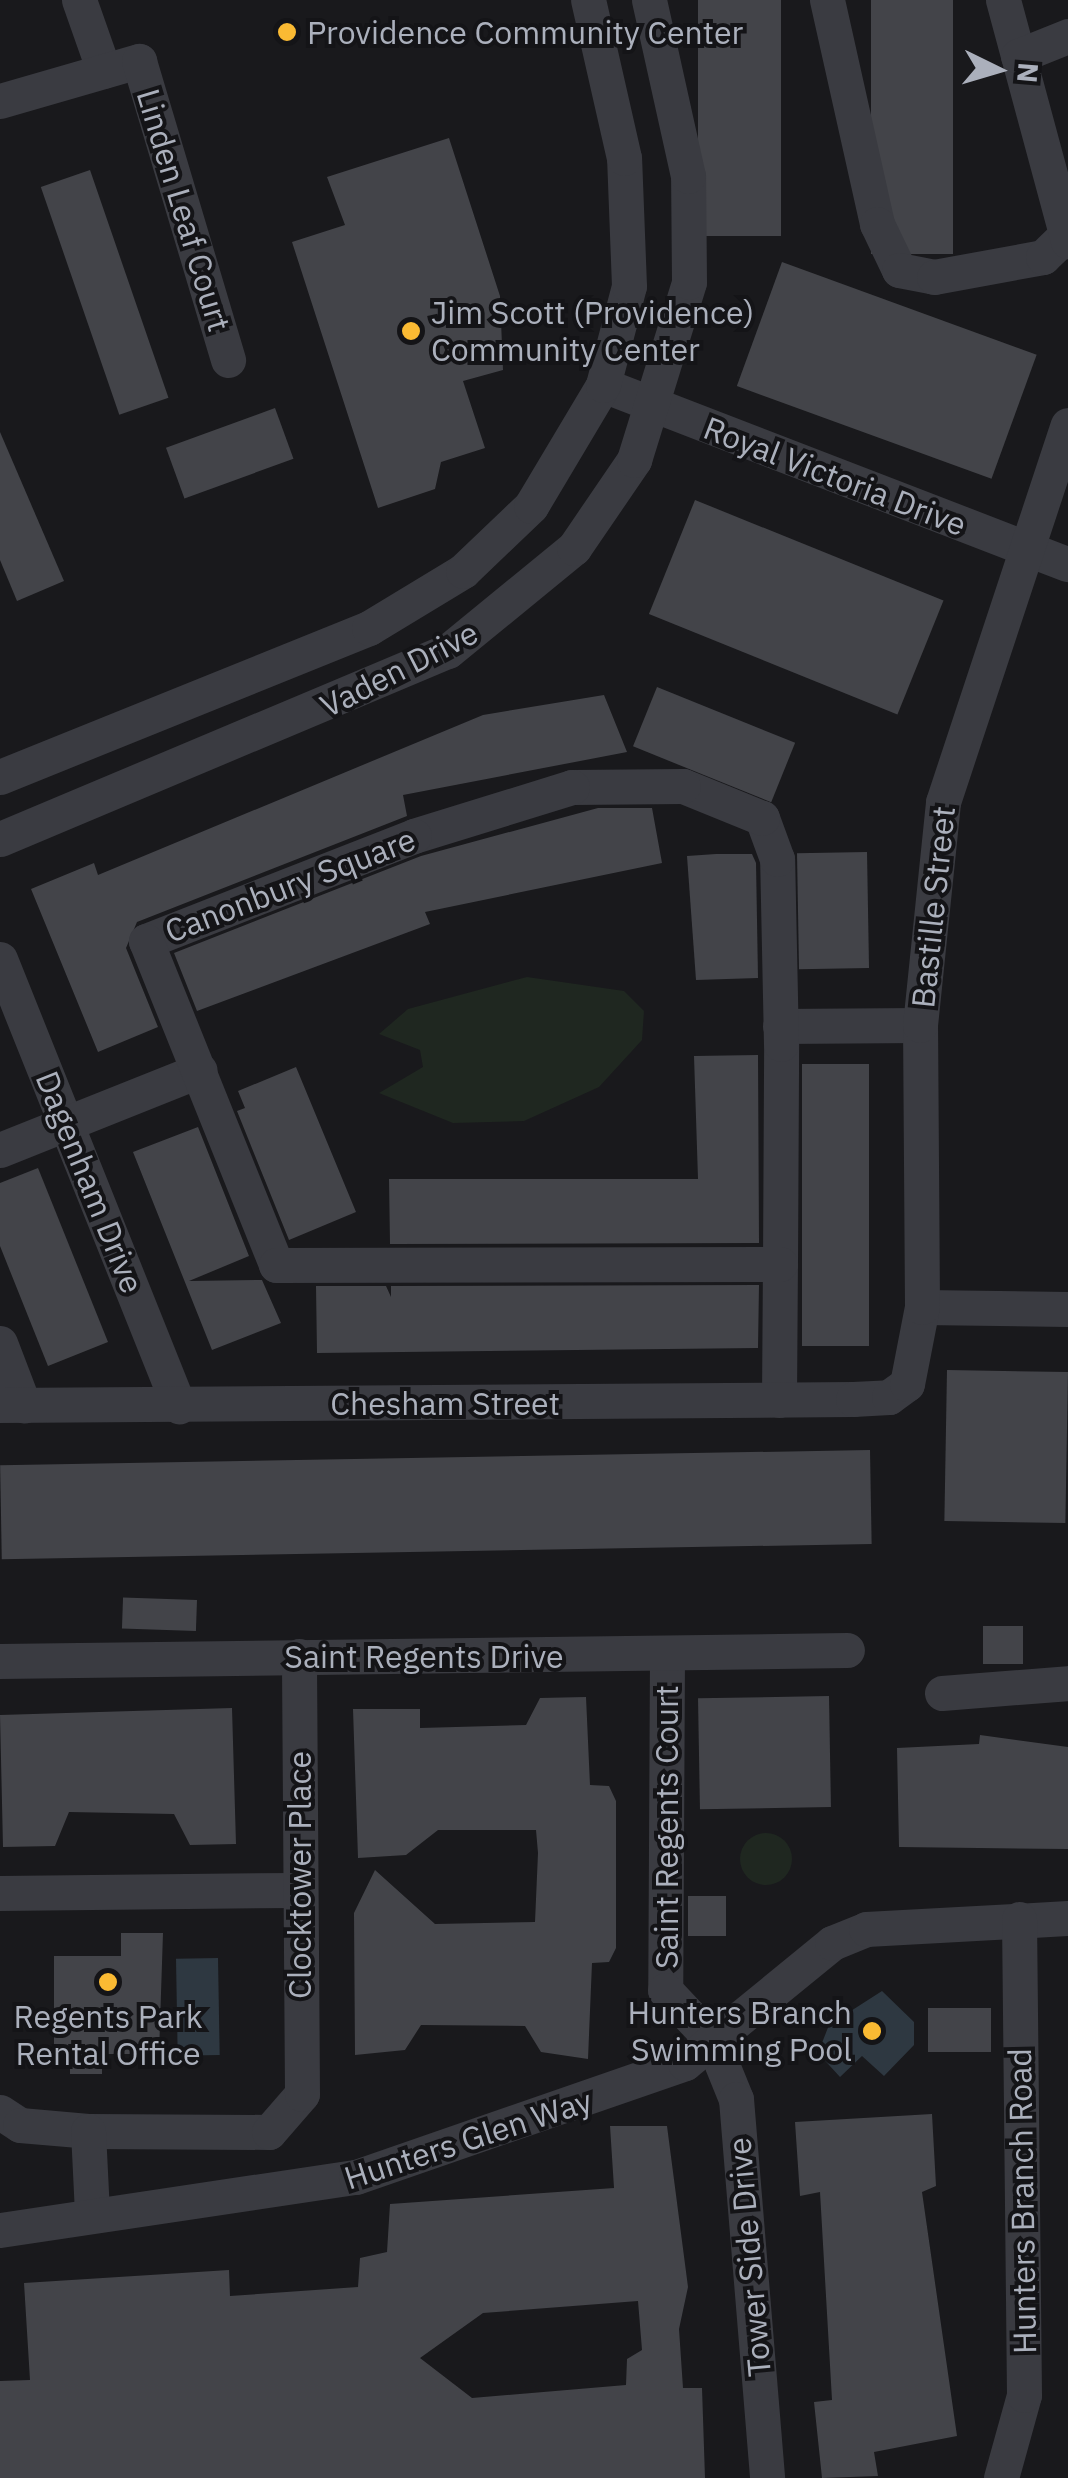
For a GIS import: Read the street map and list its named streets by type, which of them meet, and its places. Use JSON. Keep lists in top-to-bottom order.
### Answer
{
  "streets": {
    "street": [
      "Linden Leaf Court",
      "Royal Victoria Drive",
      "Vaden Drive",
      "Canonbury Square",
      "Bastille Street",
      "Dagenham Drive",
      "Chesham Street",
      "Saint Regents Drive",
      "Saint Regents Court",
      "Clocktower Place",
      "Hunters Glen Way",
      "Hunters Branch Road",
      "Tower Side Drive"
    ]
  },
  "crossings": [
    ["Royal Victoria Drive", "Vaden Drive"],
    ["Royal Victoria Drive", "Bastille Street"],
    ["Canonbury Square", "Chesham Street"],
    ["Bastille Street", "Chesham Street"],
    ["Dagenham Drive", "Chesham Street"],
    ["Saint Regents Drive", "Saint Regents Court"],
    ["Saint Regents Drive", "Clocktower Place"],
    ["Saint Regents Court", "Hunters Glen Way"],
    ["Saint Regents Court", "Tower Side Drive"],
    ["Hunters Glen Way", "Hunters Branch Road"],
    ["Hunters Glen Way", "Tower Side Drive"]
  ],
  "places": [
    "Providence Community Center",
    "Jim Scott (Providence) Community Center",
    "Regents Park Rental Office",
    "Hunters Branch Swimming Pool"
  ],
  "north": "right"
}
